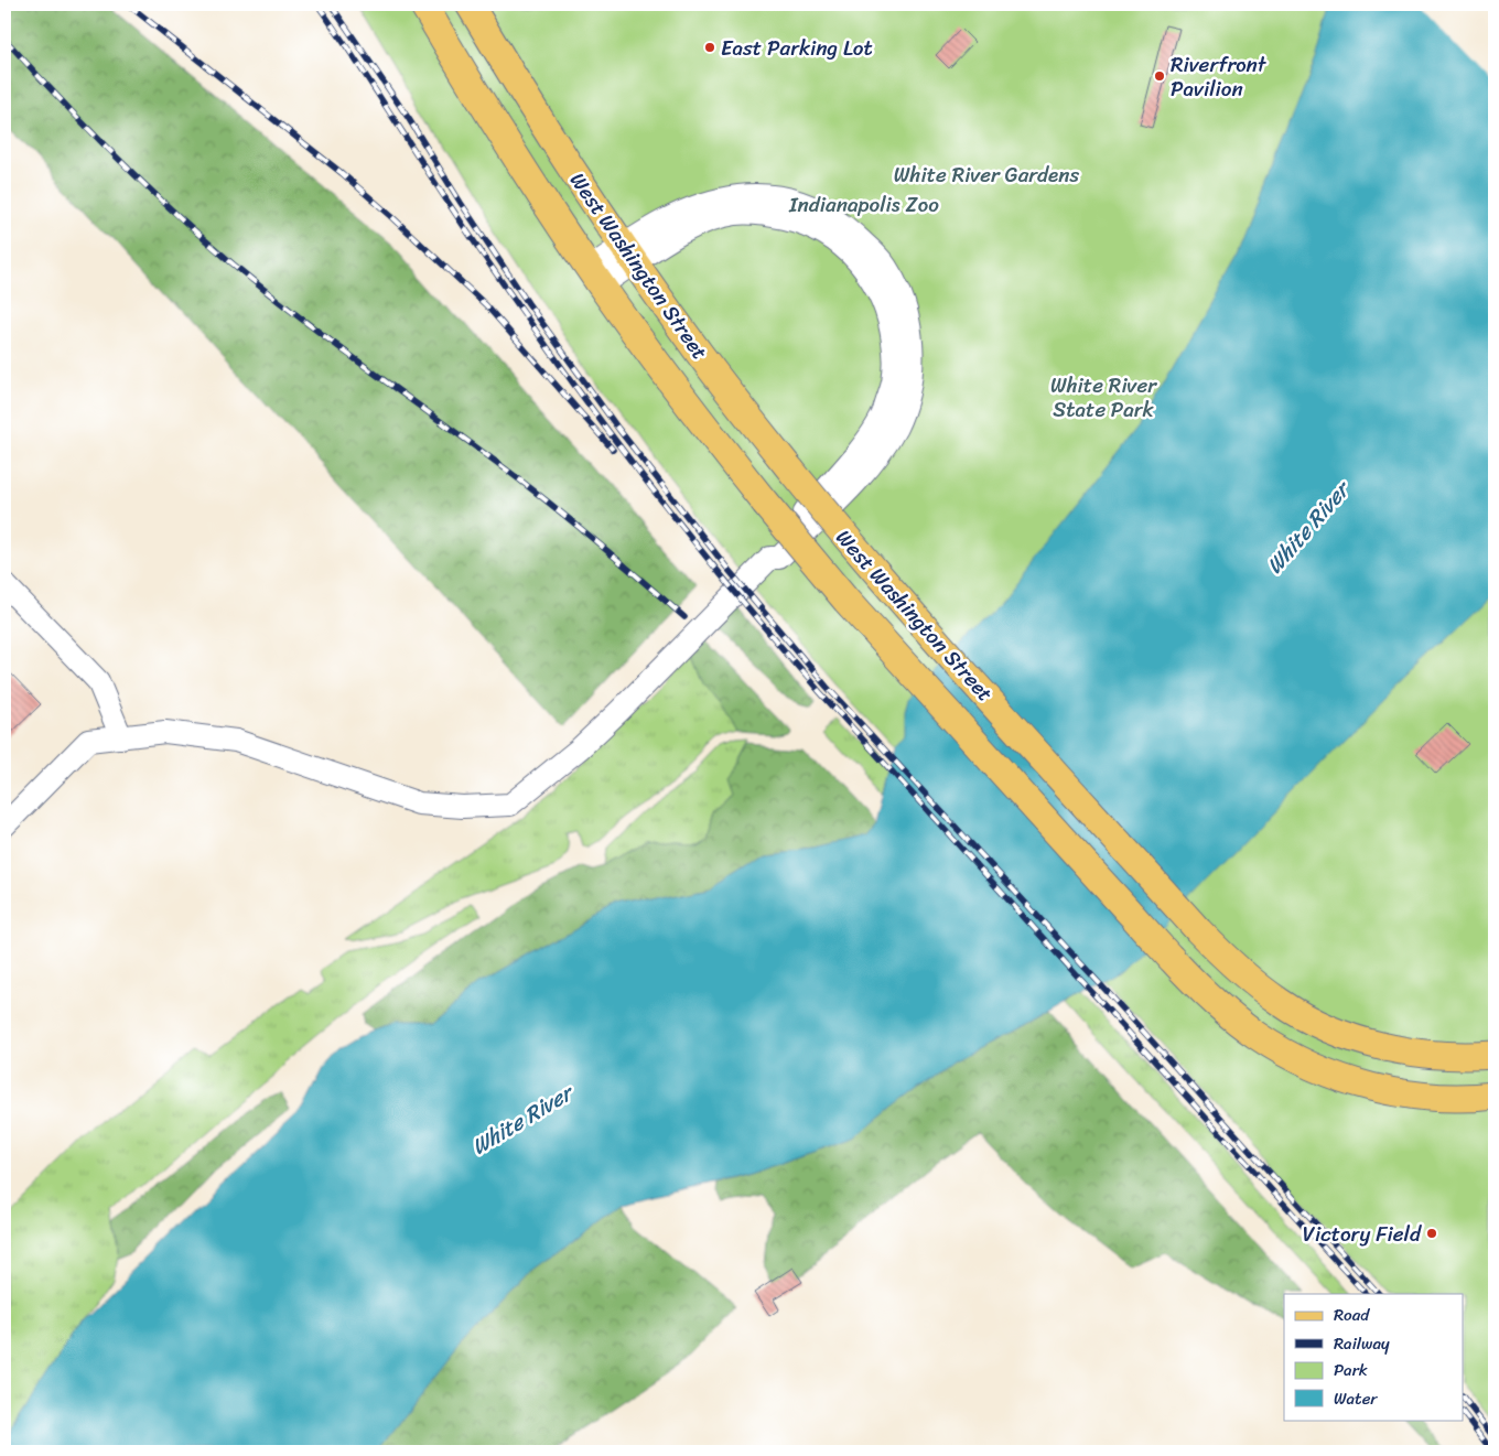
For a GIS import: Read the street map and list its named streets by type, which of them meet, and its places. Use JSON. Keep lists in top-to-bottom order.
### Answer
{
  "streets": {
    "main road": ["West Washington Street"]
  },
  "water": ["White River"],
  "parks": ["White River Gardens", "Indianapolis Zoo", "White River State Park"],
  "places": ["East Parking Lot", "Riverfront Pavilion", "Victory Field"],
  "legend": [
    "Road",
    "Railway",
    "Park",
    "Water"
  ]
}
